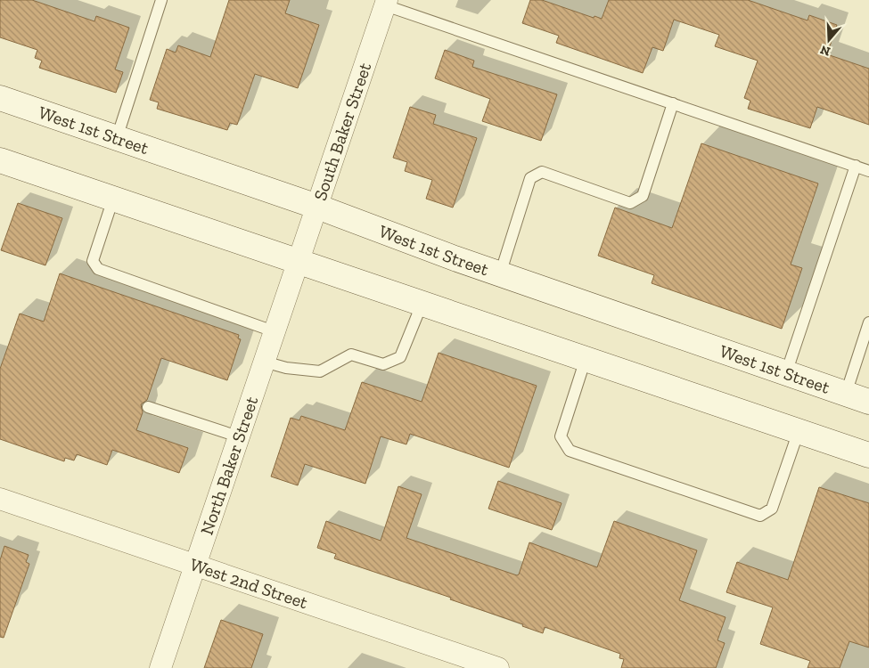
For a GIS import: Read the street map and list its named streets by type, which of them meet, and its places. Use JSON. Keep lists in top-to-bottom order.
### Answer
{
  "streets": {
    "main road": ["West 1st Street"],
    "street": ["South Baker Street", "North Baker Street", "West 2nd Street"]
  },
  "crossings": [
    ["West 1st Street", "South Baker Street"],
    ["South Baker Street", "North Baker Street"],
    ["North Baker Street", "West 2nd Street"]
  ],
  "north": "bottom"
}
